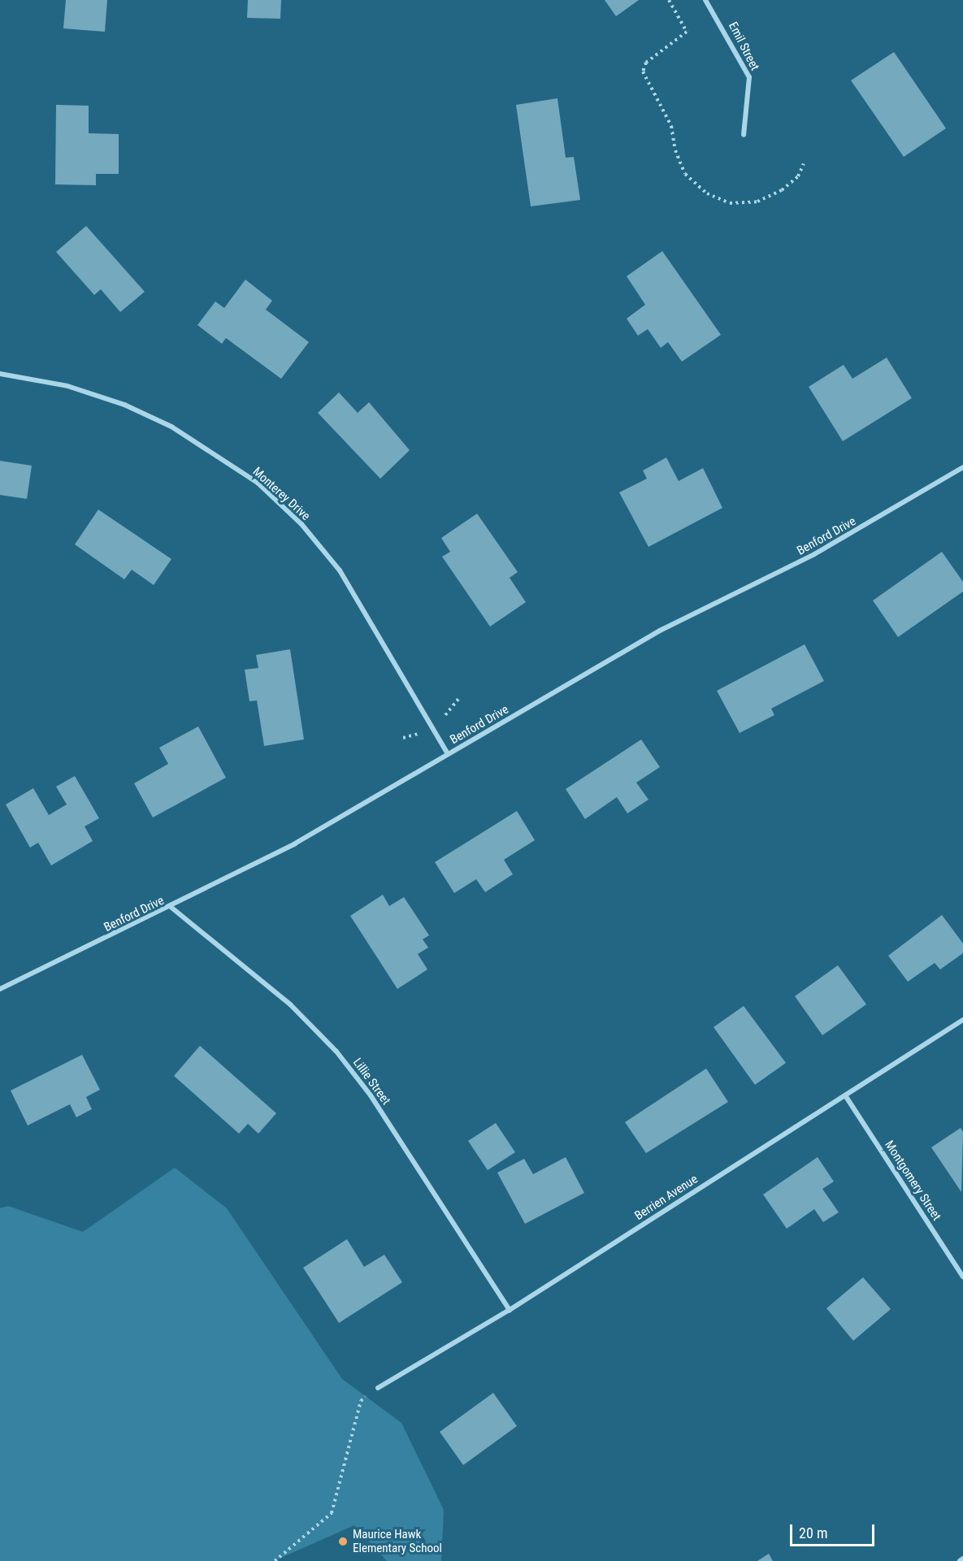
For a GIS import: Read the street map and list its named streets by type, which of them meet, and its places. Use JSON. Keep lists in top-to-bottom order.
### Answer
{
  "streets": {
    "street": [
      "Emil Street",
      "Monterey Drive",
      "Benford Drive",
      "Lillie Street",
      "Montgomery Street",
      "Berrien Avenue"
    ]
  },
  "crossings": [
    ["Monterey Drive", "Benford Drive"],
    ["Benford Drive", "Lillie Street"],
    ["Lillie Street", "Berrien Avenue"],
    ["Montgomery Street", "Berrien Avenue"]
  ],
  "places": ["Maurice Hawk Elementary School"],
  "scale_bar": "20 m"
}
